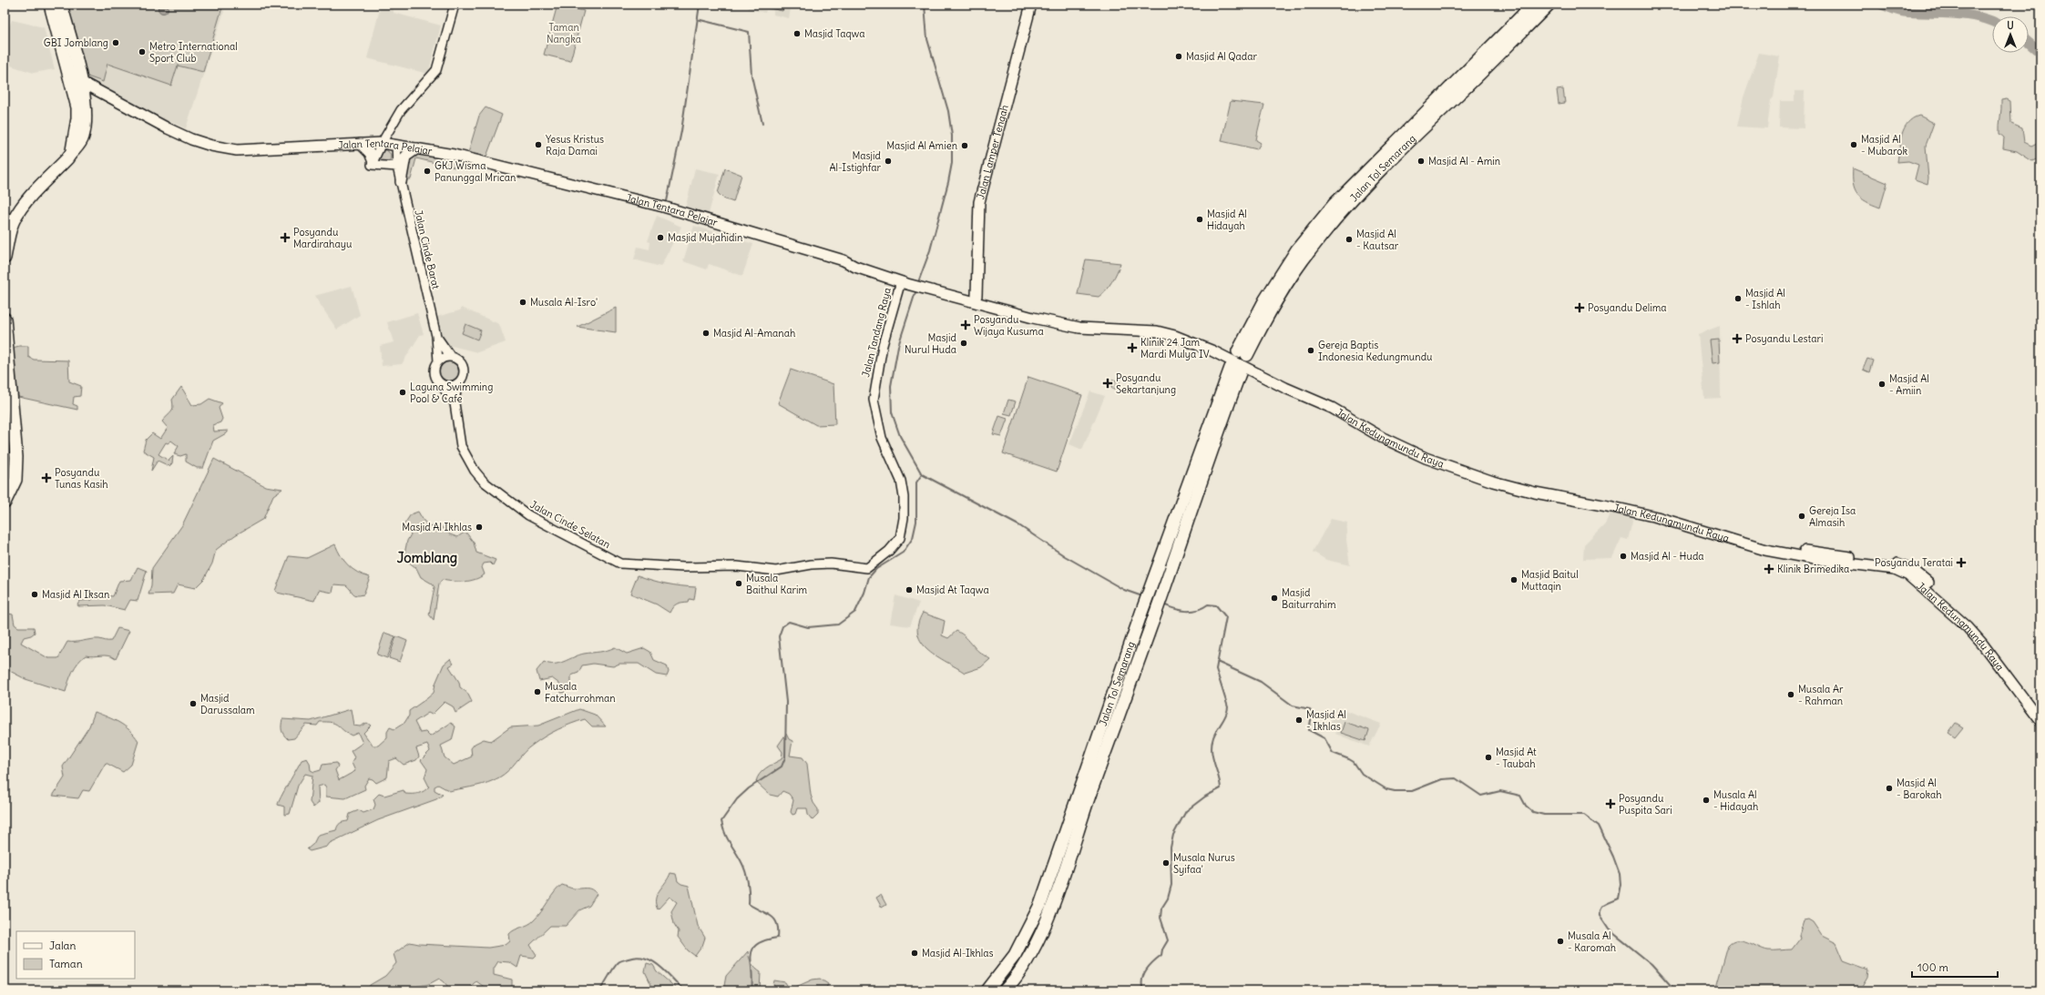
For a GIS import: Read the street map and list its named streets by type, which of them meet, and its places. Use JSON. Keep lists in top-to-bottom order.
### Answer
{
  "streets": {
    "highway": ["Jalan Tol Semarang"],
    "main road": ["Jalan Tentara Pelajar", "Jalan Lamper Tengah", "Jalan Kedungmundu Raya"],
    "street": ["Jalan Cinde Barat", "Jalan Tandang Raya", "Jalan Cinde Selatan"]
  },
  "crossings": [
    ["Jalan Tentara Pelajar", "Jalan Lamper Tengah"],
    ["Jalan Tentara Pelajar", "Jalan Cinde Barat"],
    ["Jalan Tentara Pelajar", "Jalan Tandang Raya"],
    ["Jalan Tentara Pelajar", "Jalan Kedungmundu Raya"],
    ["Jalan Lamper Tengah", "Jalan Kedungmundu Raya"],
    ["Jalan Cinde Barat", "Jalan Cinde Selatan"],
    ["Jalan Tandang Raya", "Jalan Cinde Selatan"]
  ],
  "districts": ["Jomblang"],
  "parks": ["Taman Nangka"],
  "places": {
    "other": [
      "Masjid Taqwa",
      "GBI Jomblang",
      "Metro International Sport Club",
      "Masjid Al Qadar",
      "Yesus Kristus Raja Damai",
      "Masjid Al - Mubarok",
      "Masjid Al Amien",
      "Masjid Al-Istighfar",
      "Masjid Al - Amin",
      "GKJ Wisma Panunggal Mrican",
      "Masjid Al Hidayah",
      "Masjid Mujahidin",
      "Masjid Al - Kautsar",
      "Masjid Al - Ishlah",
      "Musala Al-Isro'",
      "Masjid Al-Amanah",
      "Masjid Nurul Huda",
      "Gereja Baptis Indonesia Kedungmundu",
      "Masjid Al - Amiin",
      "Laguna Swimming Pool & Cafe",
      "Gereja Isa Almasih",
      "Masjid Al Ikhlas",
      "Masjid Al - Huda",
      "Masjid Baitul Muttaqin",
      "Musala Baithul Karim",
      "Masjid At Taqwa",
      "Masjid Al Iksan",
      "Masjid Baiturrahim",
      "Musala Fatchurrohman",
      "Musala Ar - Rahman",
      "Masjid Darussalam",
      "Masjid Al - Ikhlas",
      "Masjid At - Taubah",
      "Masjid Al - Barokah",
      "Musala Al - Hidayah",
      "Musala Nurus Syifaa'",
      "Musala Al - Karomah",
      "Masjid Al-Ikhlas"
    ],
    "health": [
      "Posyandu Mardirahayu",
      "Posyandu Delima",
      "Posyandu Wijaya Kusuma",
      "Posyandu Lestari",
      "Klinik 24 Jam Mardi Mulya IV",
      "Posyandu Sekartanjung",
      "Posyandu Tunas Kasih",
      "Posyandu Teratai",
      "Klinik Brimedika",
      "Posyandu Puspita Sari"
    ]
  },
  "legend": ["Jalan", "Taman"],
  "scale_bar": "100 m",
  "north": "top"
}
